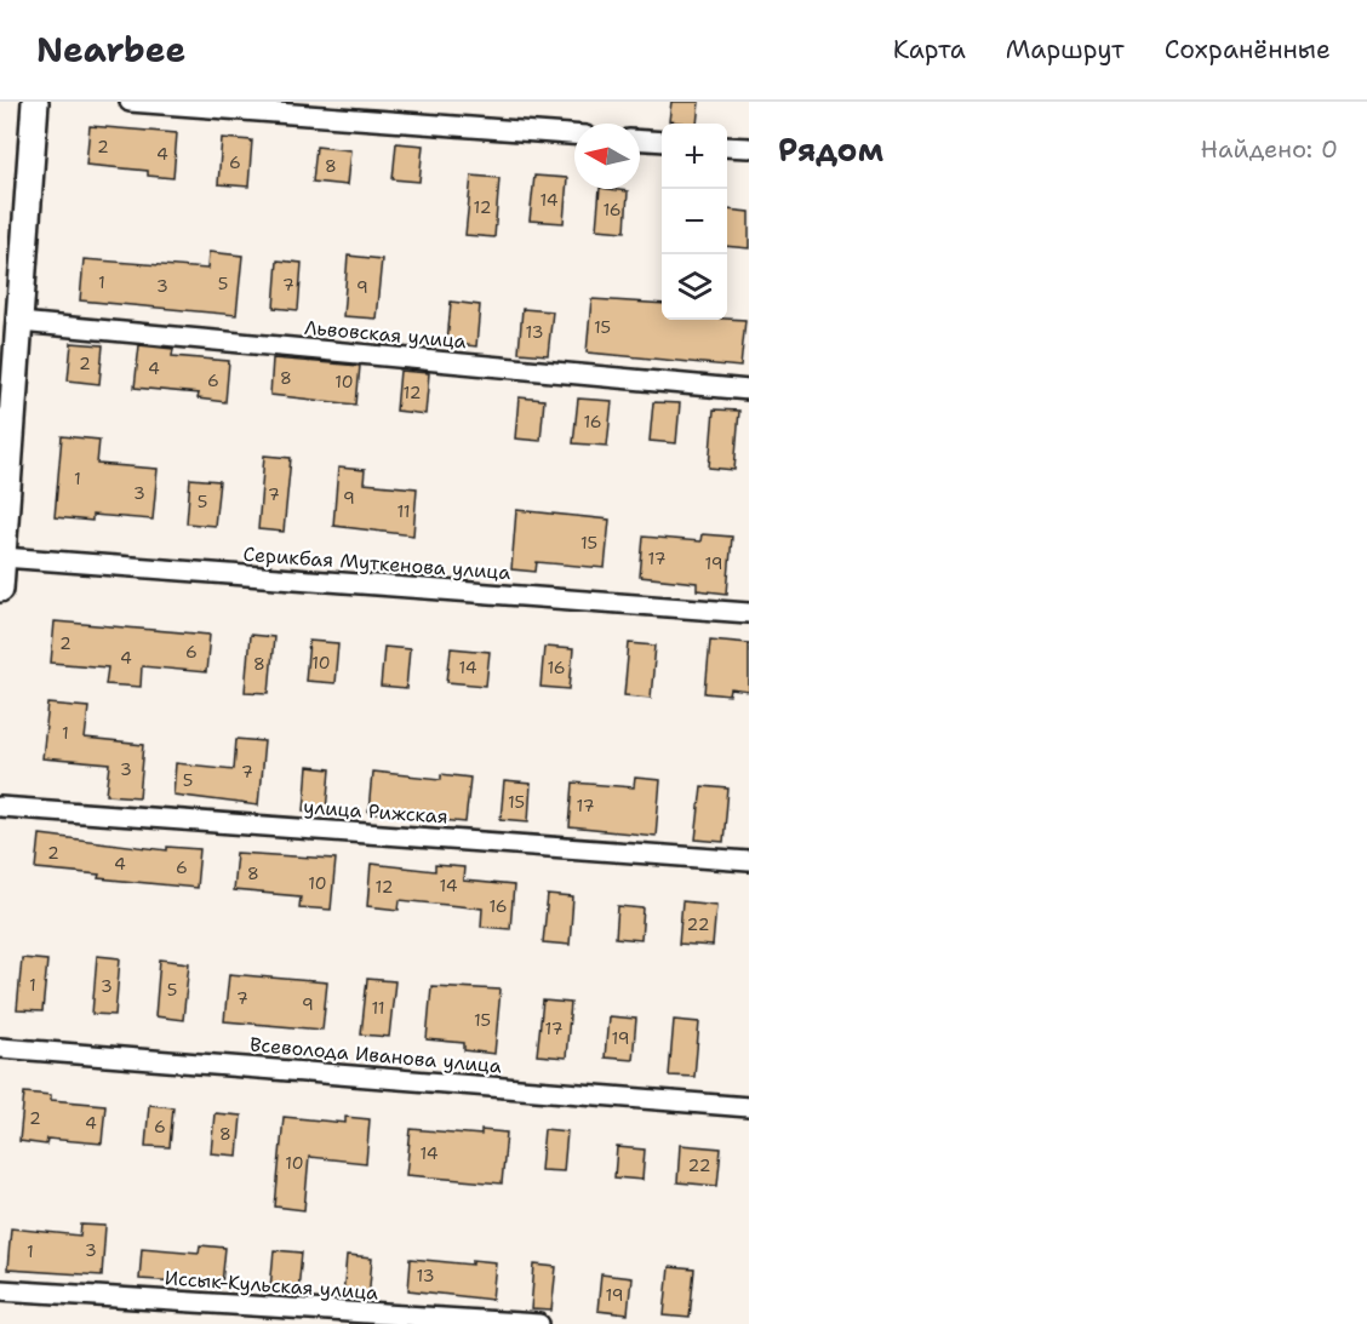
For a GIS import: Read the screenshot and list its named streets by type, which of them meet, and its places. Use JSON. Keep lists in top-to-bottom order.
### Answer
{
  "streets": {
    "street": [
      "Львовская улица",
      "Серикбая Муткенова улица",
      "улица Рижская",
      "Всеволода Иванова улица",
      "Иссык-Кульская улица"
    ]
  },
  "house_numbers": [
    "2",
    "4",
    "6",
    "8",
    "14",
    "12",
    "16",
    "1",
    "5",
    "7",
    "3",
    "9",
    "15",
    "13",
    "2",
    "4",
    "8",
    "6",
    "10",
    "12",
    "16",
    "1",
    "3",
    "7",
    "9",
    "5",
    "11",
    "15",
    "17",
    "19",
    "2",
    "6",
    "4",
    "10",
    "8",
    "14",
    "16",
    "1",
    "3",
    "7",
    "5",
    "15",
    "17",
    "2",
    "4",
    "6",
    "8",
    "10",
    "14",
    "12",
    "16",
    "22",
    "1",
    "3",
    "5",
    "7",
    "9",
    "11",
    "15",
    "17",
    "19",
    "2",
    "4",
    "6",
    "8",
    "14",
    "10",
    "22",
    "3",
    "1",
    "13",
    "19"
  ],
  "north": "left",
  "page": {
    "header": "Nearbee",
    "nav": ["Карта", "Маршрут", "Сохранённые"],
    "heading": ["Рядом", "Найдено: 0"],
    "map_buttons": ["+", "−"]
  }
}
